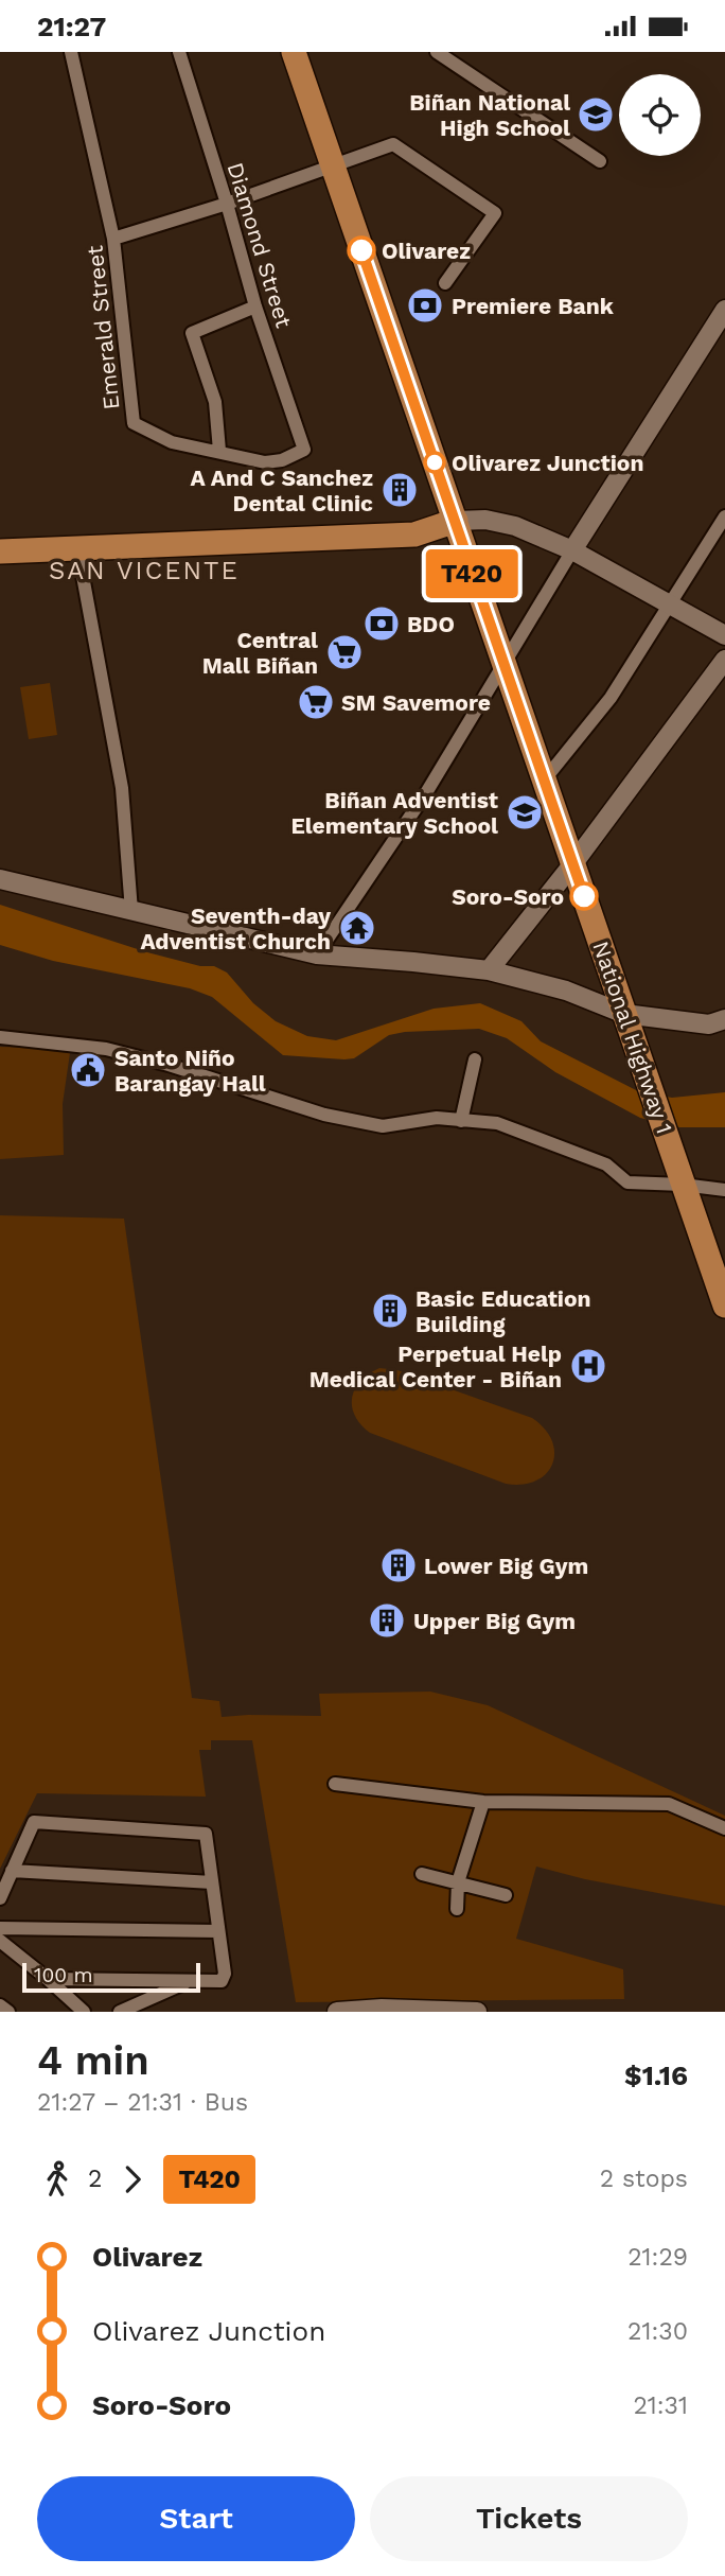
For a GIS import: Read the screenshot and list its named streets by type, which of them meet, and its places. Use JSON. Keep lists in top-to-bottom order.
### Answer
{
  "streets": {
    "highway": ["National Highway 1"],
    "street": ["Diamond Street", "Emerald Street"]
  },
  "crossings": [
    ["Diamond Street", "Emerald Street"]
  ],
  "districts": ["SAN VICENTE"],
  "places": {
    "school or university": ["Biñan National High School", "Biñan Adventist Elementary School"],
    "other": ["Olivarez", "Olivarez Junction", "Soro-Soro"],
    "bank": ["Premiere Bank", "BDO"],
    "building": [
      "A And C Sanchez Dental Clinic",
      "Basic Education Building",
      "Lower Big Gym",
      "Upper Big Gym"
    ],
    "supermarket": ["Central Mall Biñan", "SM Savemore"],
    "temple": ["Seventh-day Adventist Church"],
    "public building": ["Santo Niño Barangay Hall"],
    "hospital": ["Perpetual Help Medical Center - Biñan"]
  },
  "lines": ["bus line T420"],
  "scale_bar": "100 m",
  "page": {
    "status": "21:27",
    "on_map": "T420",
    "scale": "100 m",
    "heading": ["4 min", "21:27 – 21:31 · Bus", "$1.16"],
    "legs": ["2", "T420", "2 stops"],
    "list": [
      {
        "name": "Olivarez",
        "value": "21:29"
      },
      {
        "name": "Olivarez Junction",
        "value": "21:30"
      },
      {
        "name": "Soro-Soro",
        "value": "21:31"
      }
    ],
    "buttons": ["Start", "Tickets"]
  }
}
